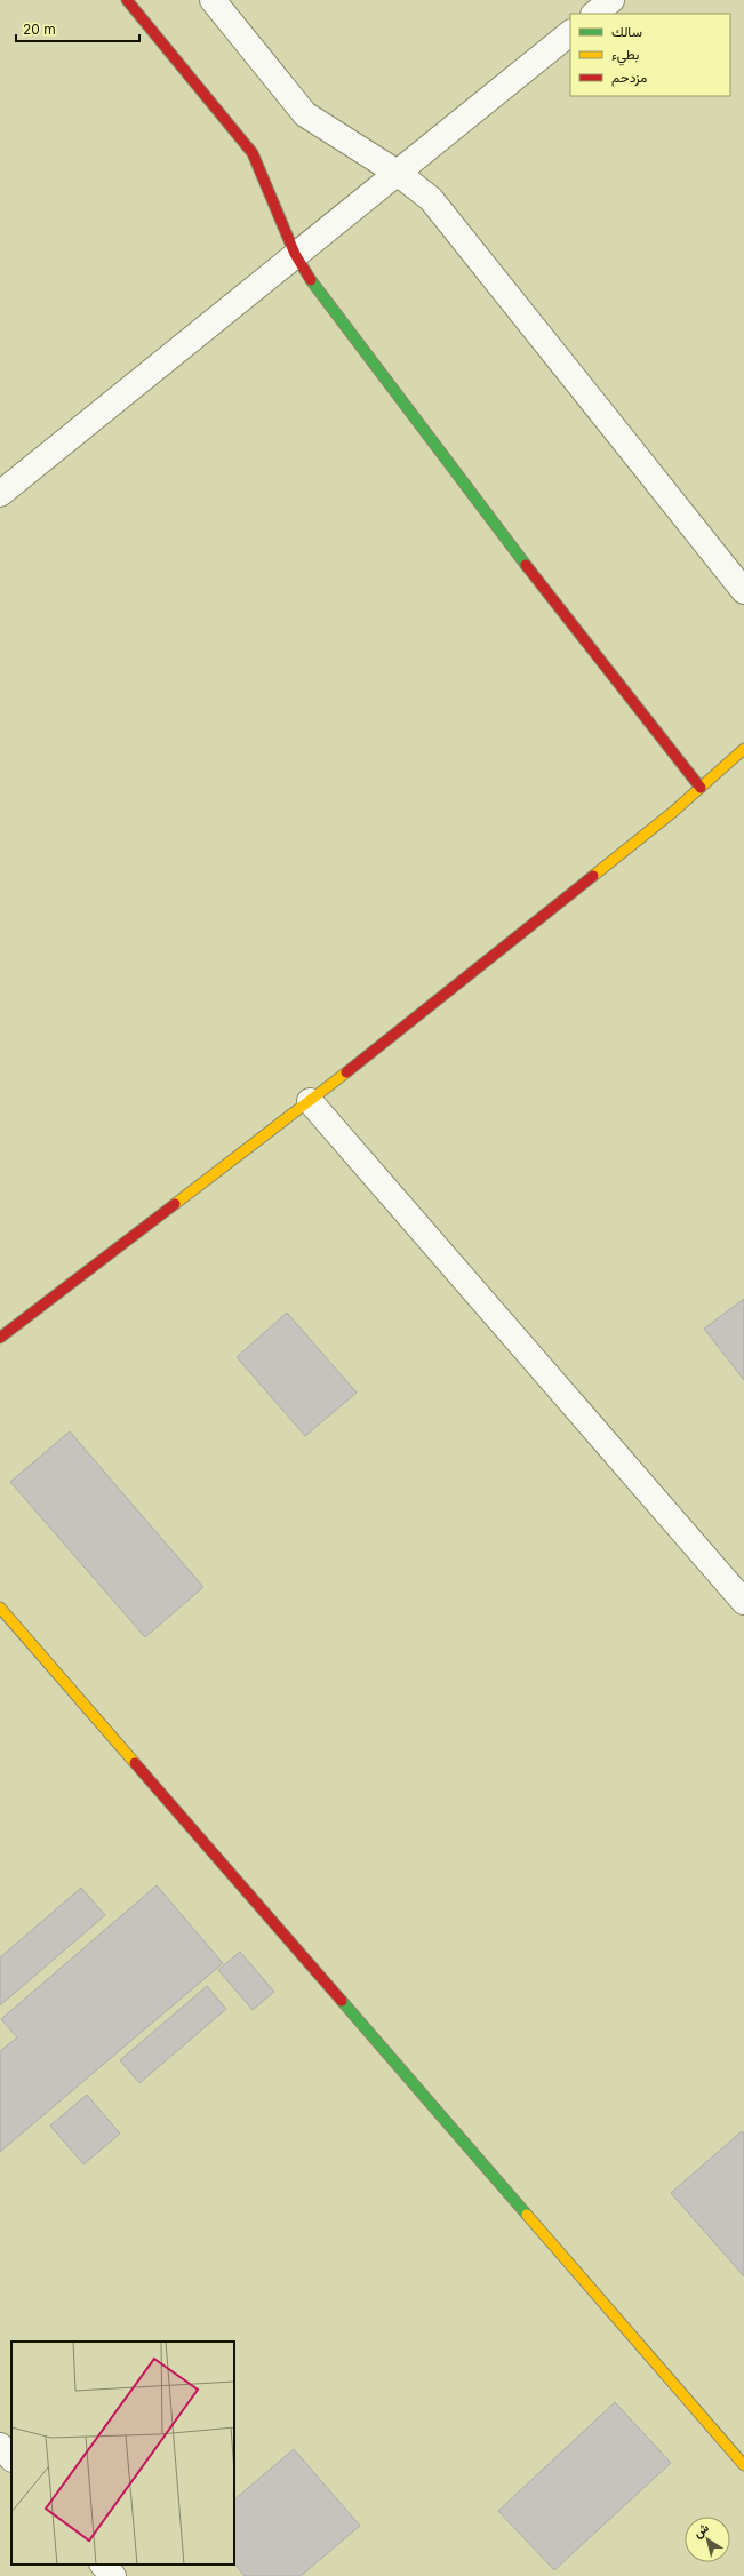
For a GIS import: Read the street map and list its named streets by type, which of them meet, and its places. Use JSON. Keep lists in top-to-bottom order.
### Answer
{
  "legend": ["سالك", "بطيء", "مزدحم"],
  "scale_bar": "20 m",
  "north": "top left"
}
